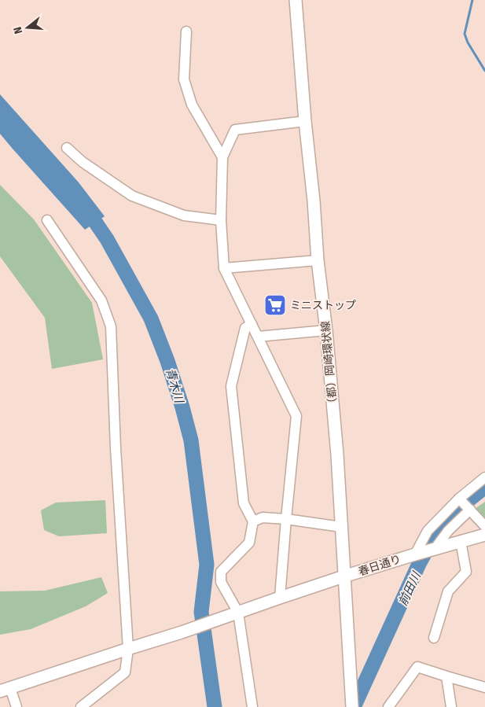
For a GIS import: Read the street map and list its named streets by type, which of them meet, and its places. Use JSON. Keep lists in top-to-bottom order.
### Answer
{
  "streets": {
    "street": ["（都）岡崎環状線", "春日通り"]
  },
  "crossings": [
    ["（都）岡崎環状線", "春日通り"]
  ],
  "water": ["青木川", "前田川"],
  "places": {
    "supermarket": ["ミニストップ"]
  },
  "north": "left"
}
